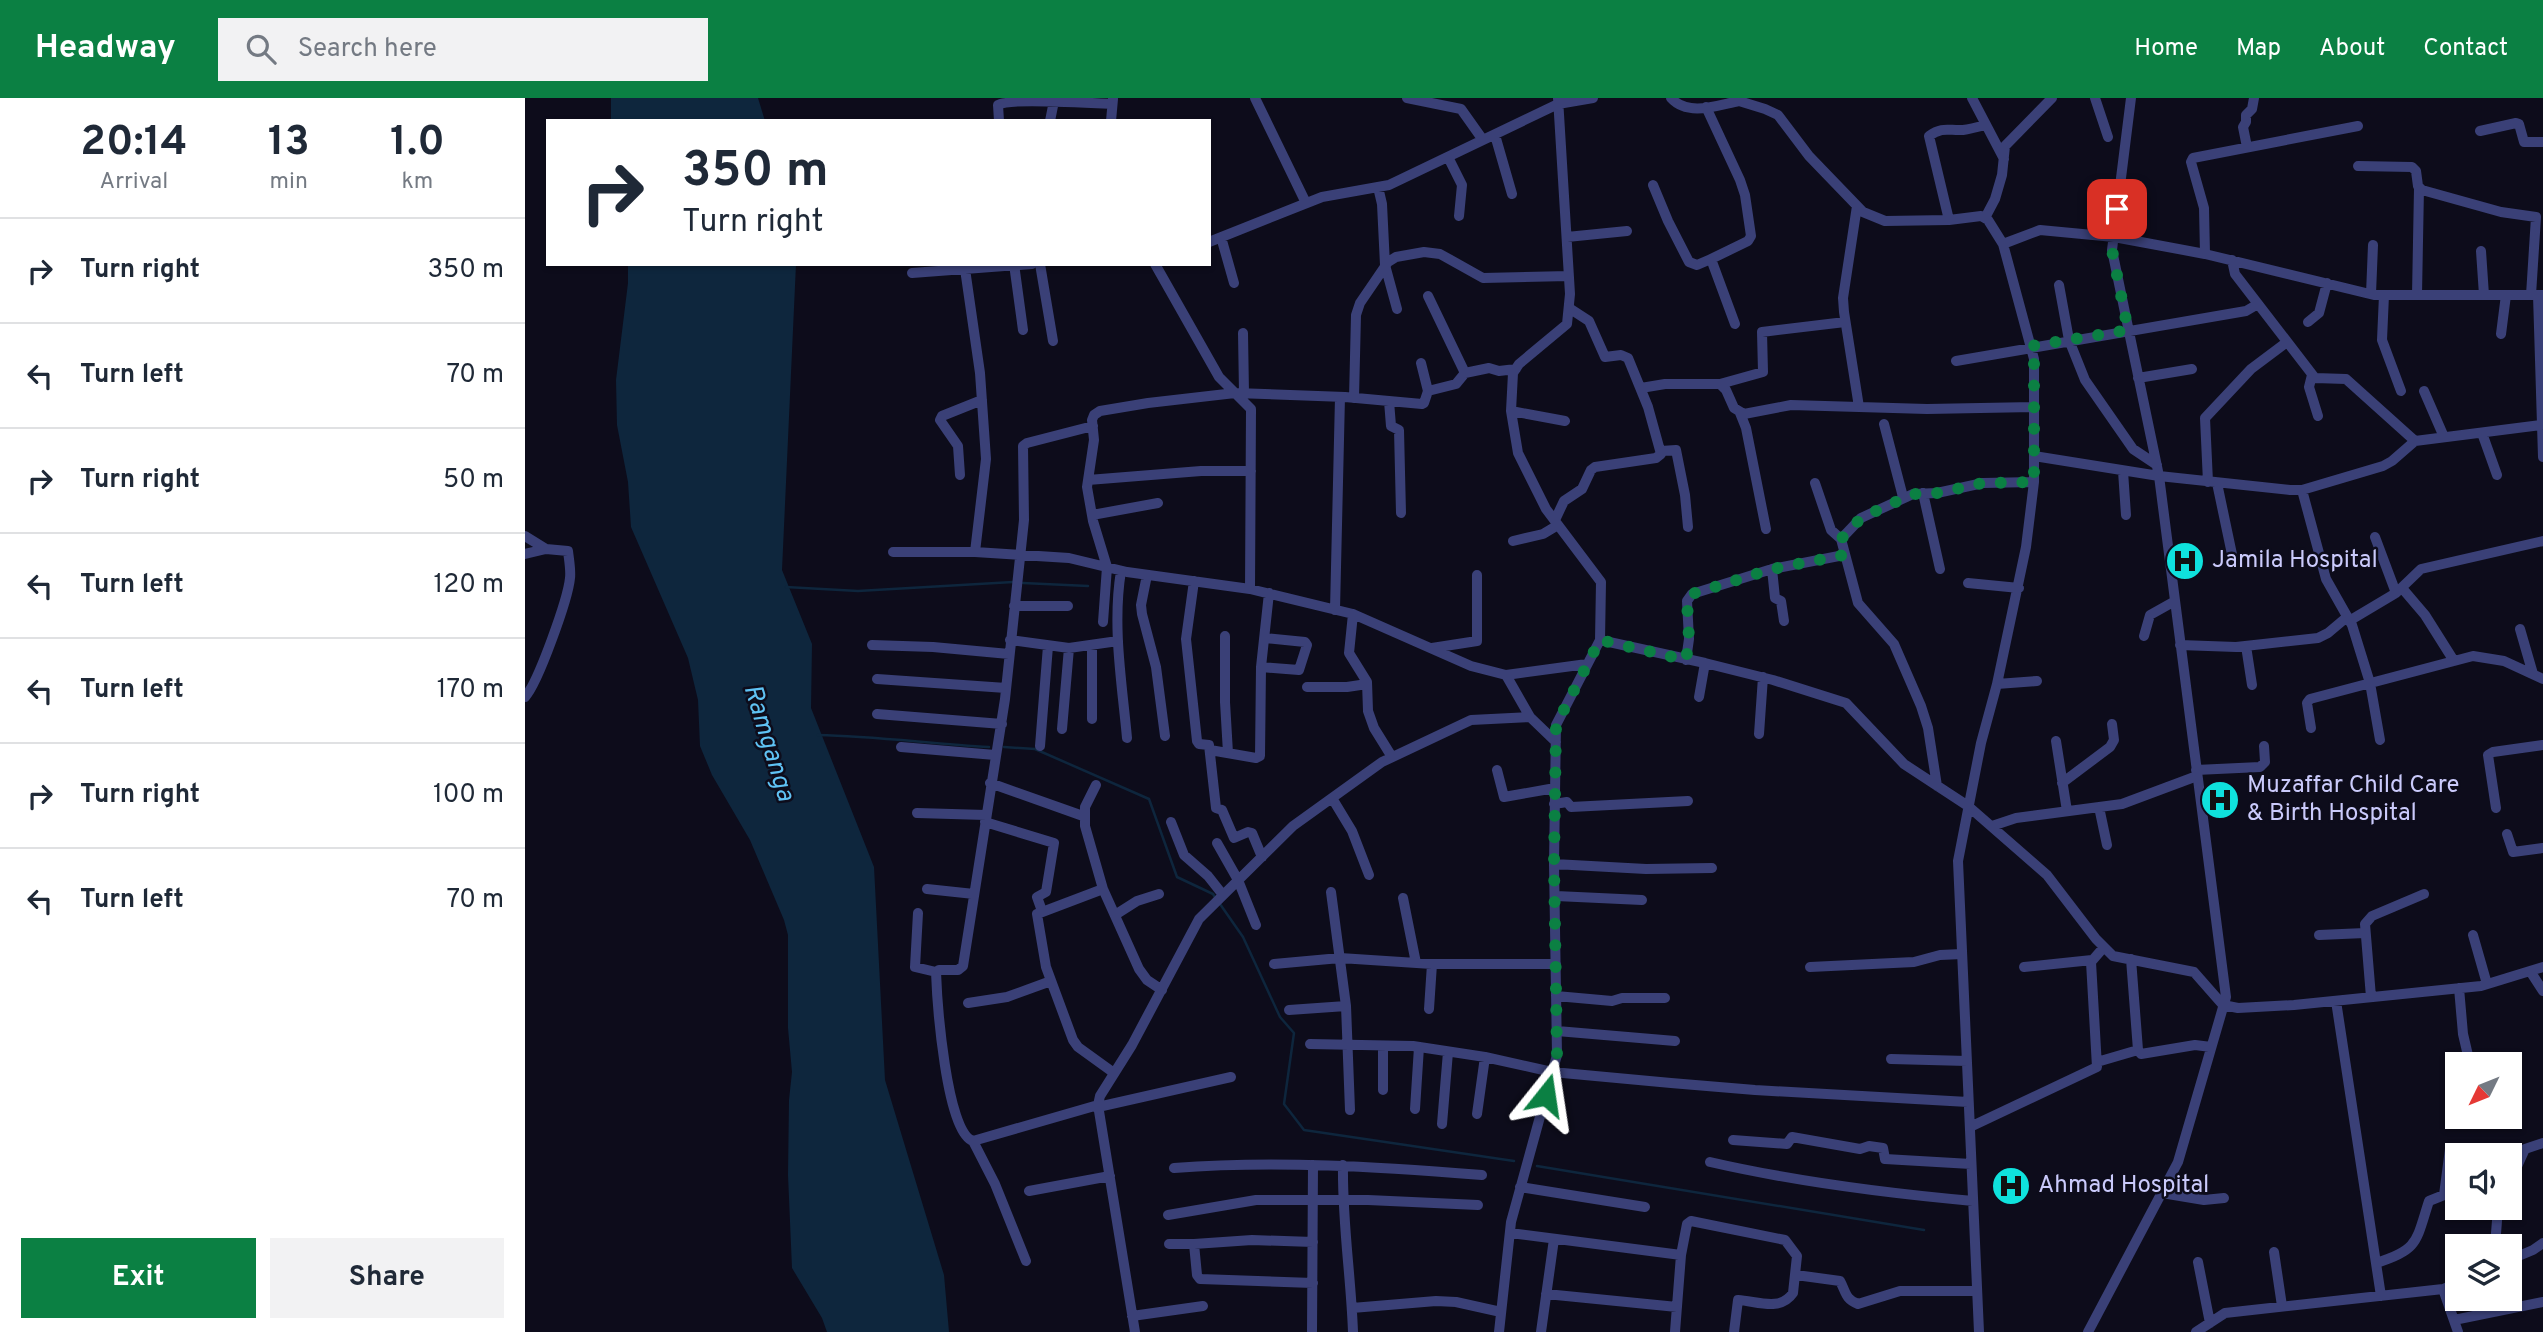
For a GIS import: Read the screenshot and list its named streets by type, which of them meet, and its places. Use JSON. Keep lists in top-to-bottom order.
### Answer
{
  "water": ["Ramganga"],
  "places": {
    "hospital": ["Jamila Hospital", "Muzaffar Child Care & Birth Hospital", "Ahmad Hospital"]
  },
  "north": "bottom left",
  "page": {
    "header": "Headway",
    "search": "Search here",
    "nav": [
      "Home",
      "Map",
      "About",
      "Contact"
    ],
    "eta": [
      "20:14",
      "Arrival",
      "13",
      "min",
      "1.0",
      "km"
    ],
    "turn": ["350 m", "Turn right"],
    "list": [
      {
        "name": "Turn right",
        "value": "350 m"
      },
      {
        "name": "Turn left",
        "value": "70 m"
      },
      {
        "name": "Turn right",
        "value": "50 m"
      },
      {
        "name": "Turn left",
        "value": "120 m"
      },
      {
        "name": "Turn left",
        "value": "170 m"
      },
      {
        "name": "Turn right",
        "value": "100 m"
      },
      {
        "name": "Turn left",
        "value": "70 m"
      }
    ],
    "buttons": ["Exit", "Share"]
  }
}
